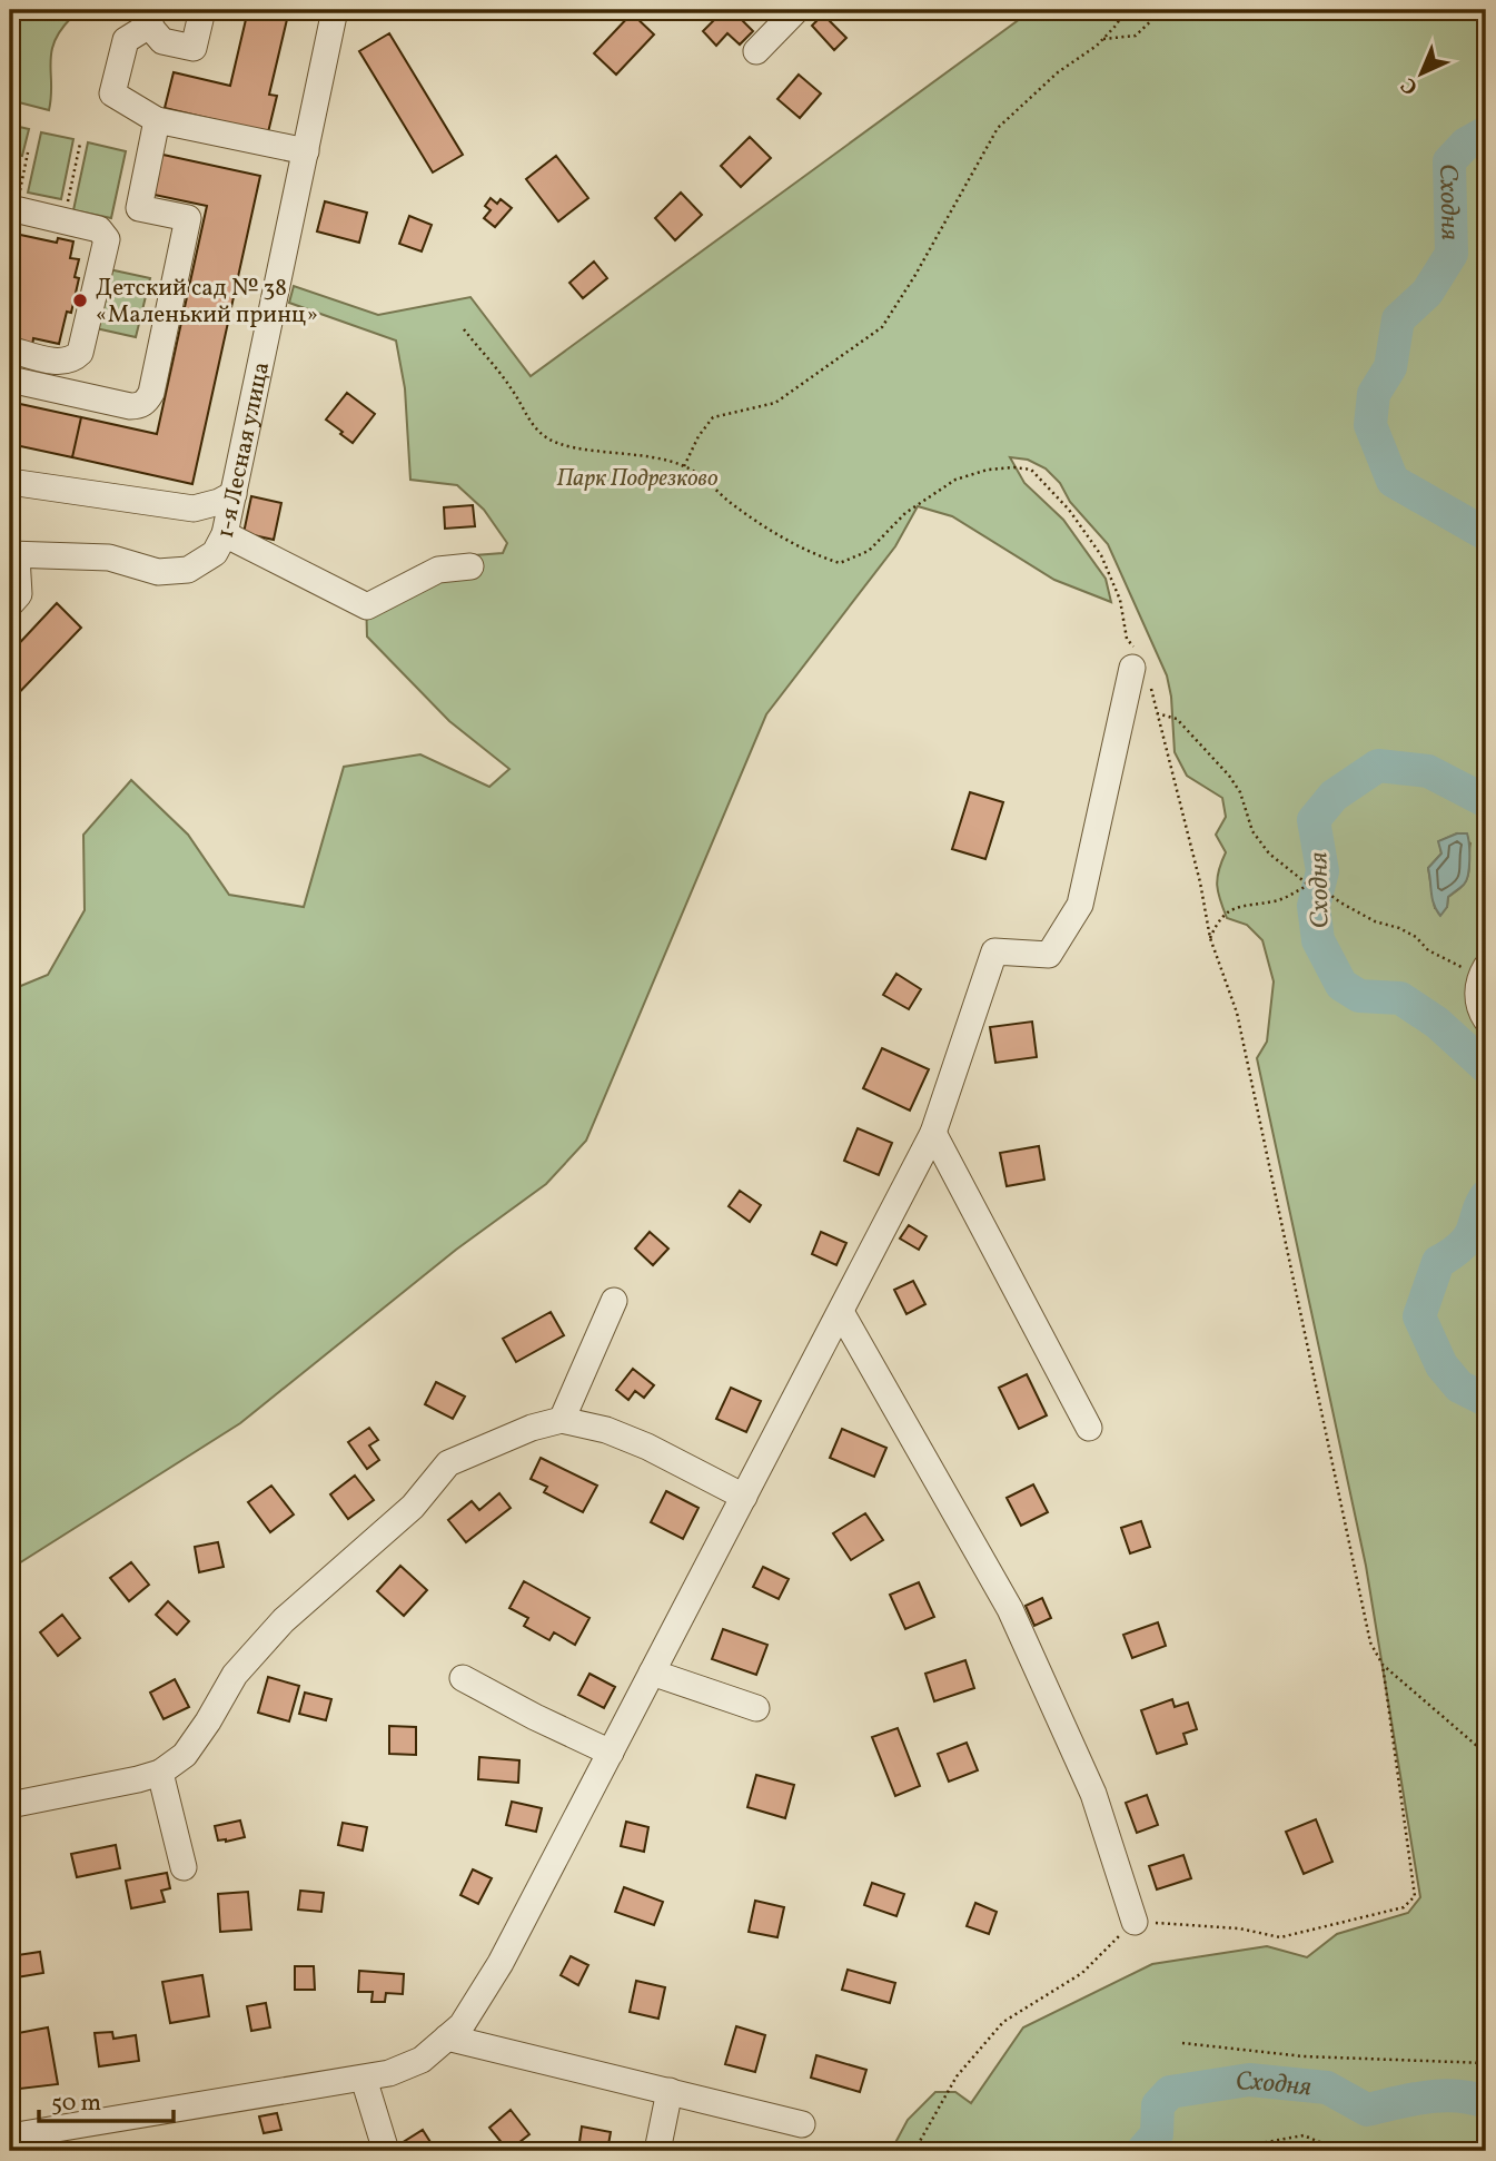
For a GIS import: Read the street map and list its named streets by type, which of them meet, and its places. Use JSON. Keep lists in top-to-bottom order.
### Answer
{
  "streets": {
    "street": ["1-я Лесная улица"]
  },
  "water": ["Сходня"],
  "parks": ["Парк Подрезково"],
  "places": ["Детский сад № 38 «Маленький принц»"],
  "scale_bar": "50 m",
  "north": "bottom left"
}
